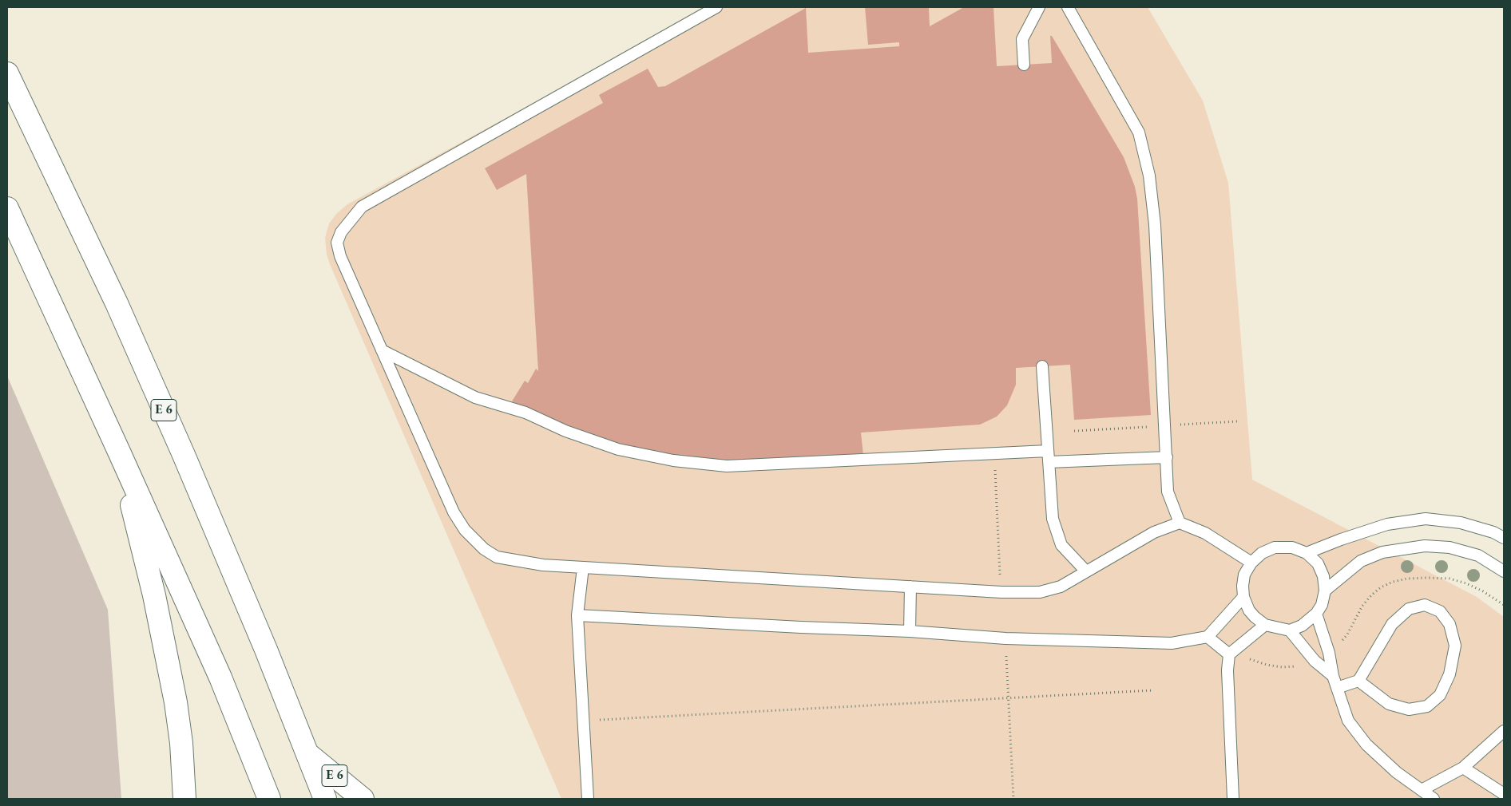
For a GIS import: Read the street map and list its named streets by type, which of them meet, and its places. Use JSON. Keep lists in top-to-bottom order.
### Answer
{
  "streets": {
    "highway": ["E 6"]
  }
}
